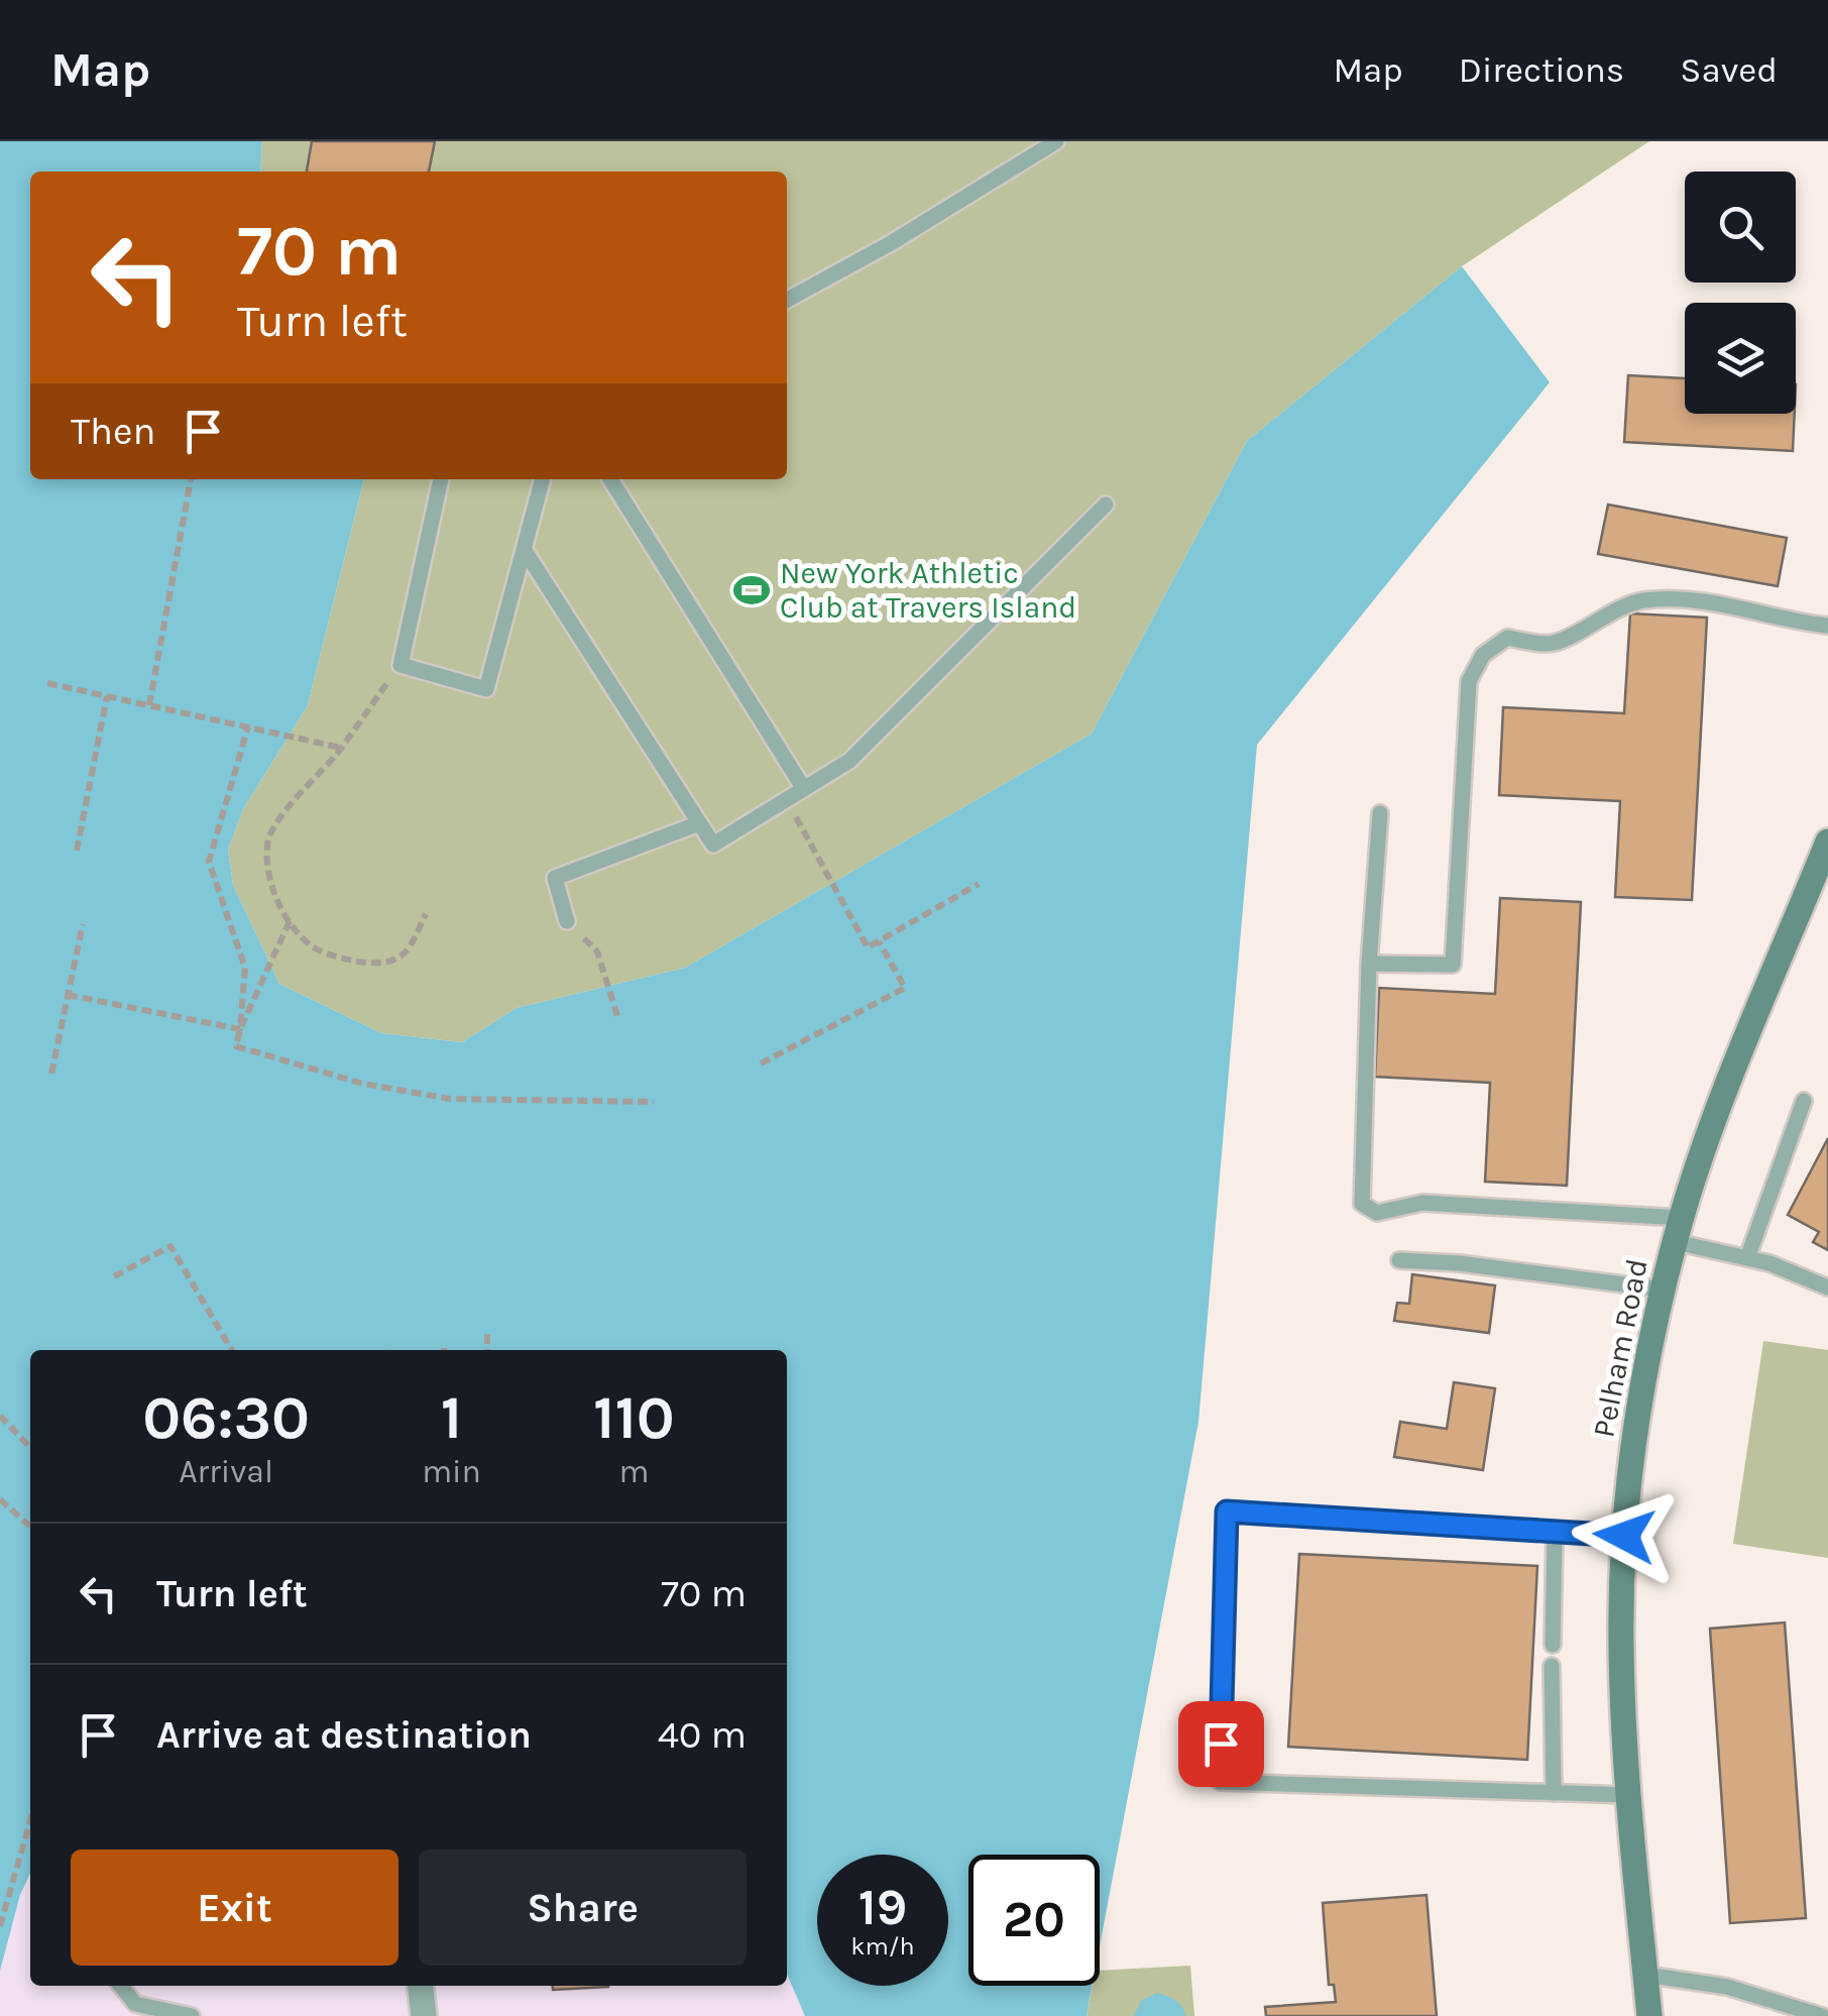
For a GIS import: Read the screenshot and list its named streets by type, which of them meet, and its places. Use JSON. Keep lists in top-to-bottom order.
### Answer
{
  "streets": {
    "main road": ["Pelham Road"]
  },
  "places": {
    "sports": ["New York Athletic Club at Travers Island"]
  },
  "page": {
    "header": "Map",
    "nav": ["Map", "Directions", "Saved"],
    "turn": ["70 m", "Turn left"],
    "then": "Then",
    "eta": [
      "06:30",
      "Arrival",
      "1",
      "min",
      "110",
      "m"
    ],
    "list": [
      {
        "name": "Turn left",
        "value": "70 m"
      },
      {
        "name": "Arrive at destination",
        "value": "40 m"
      }
    ],
    "buttons": ["Exit", "Share"],
    "speed": "19 km/h",
    "limit": "20"
  }
}
